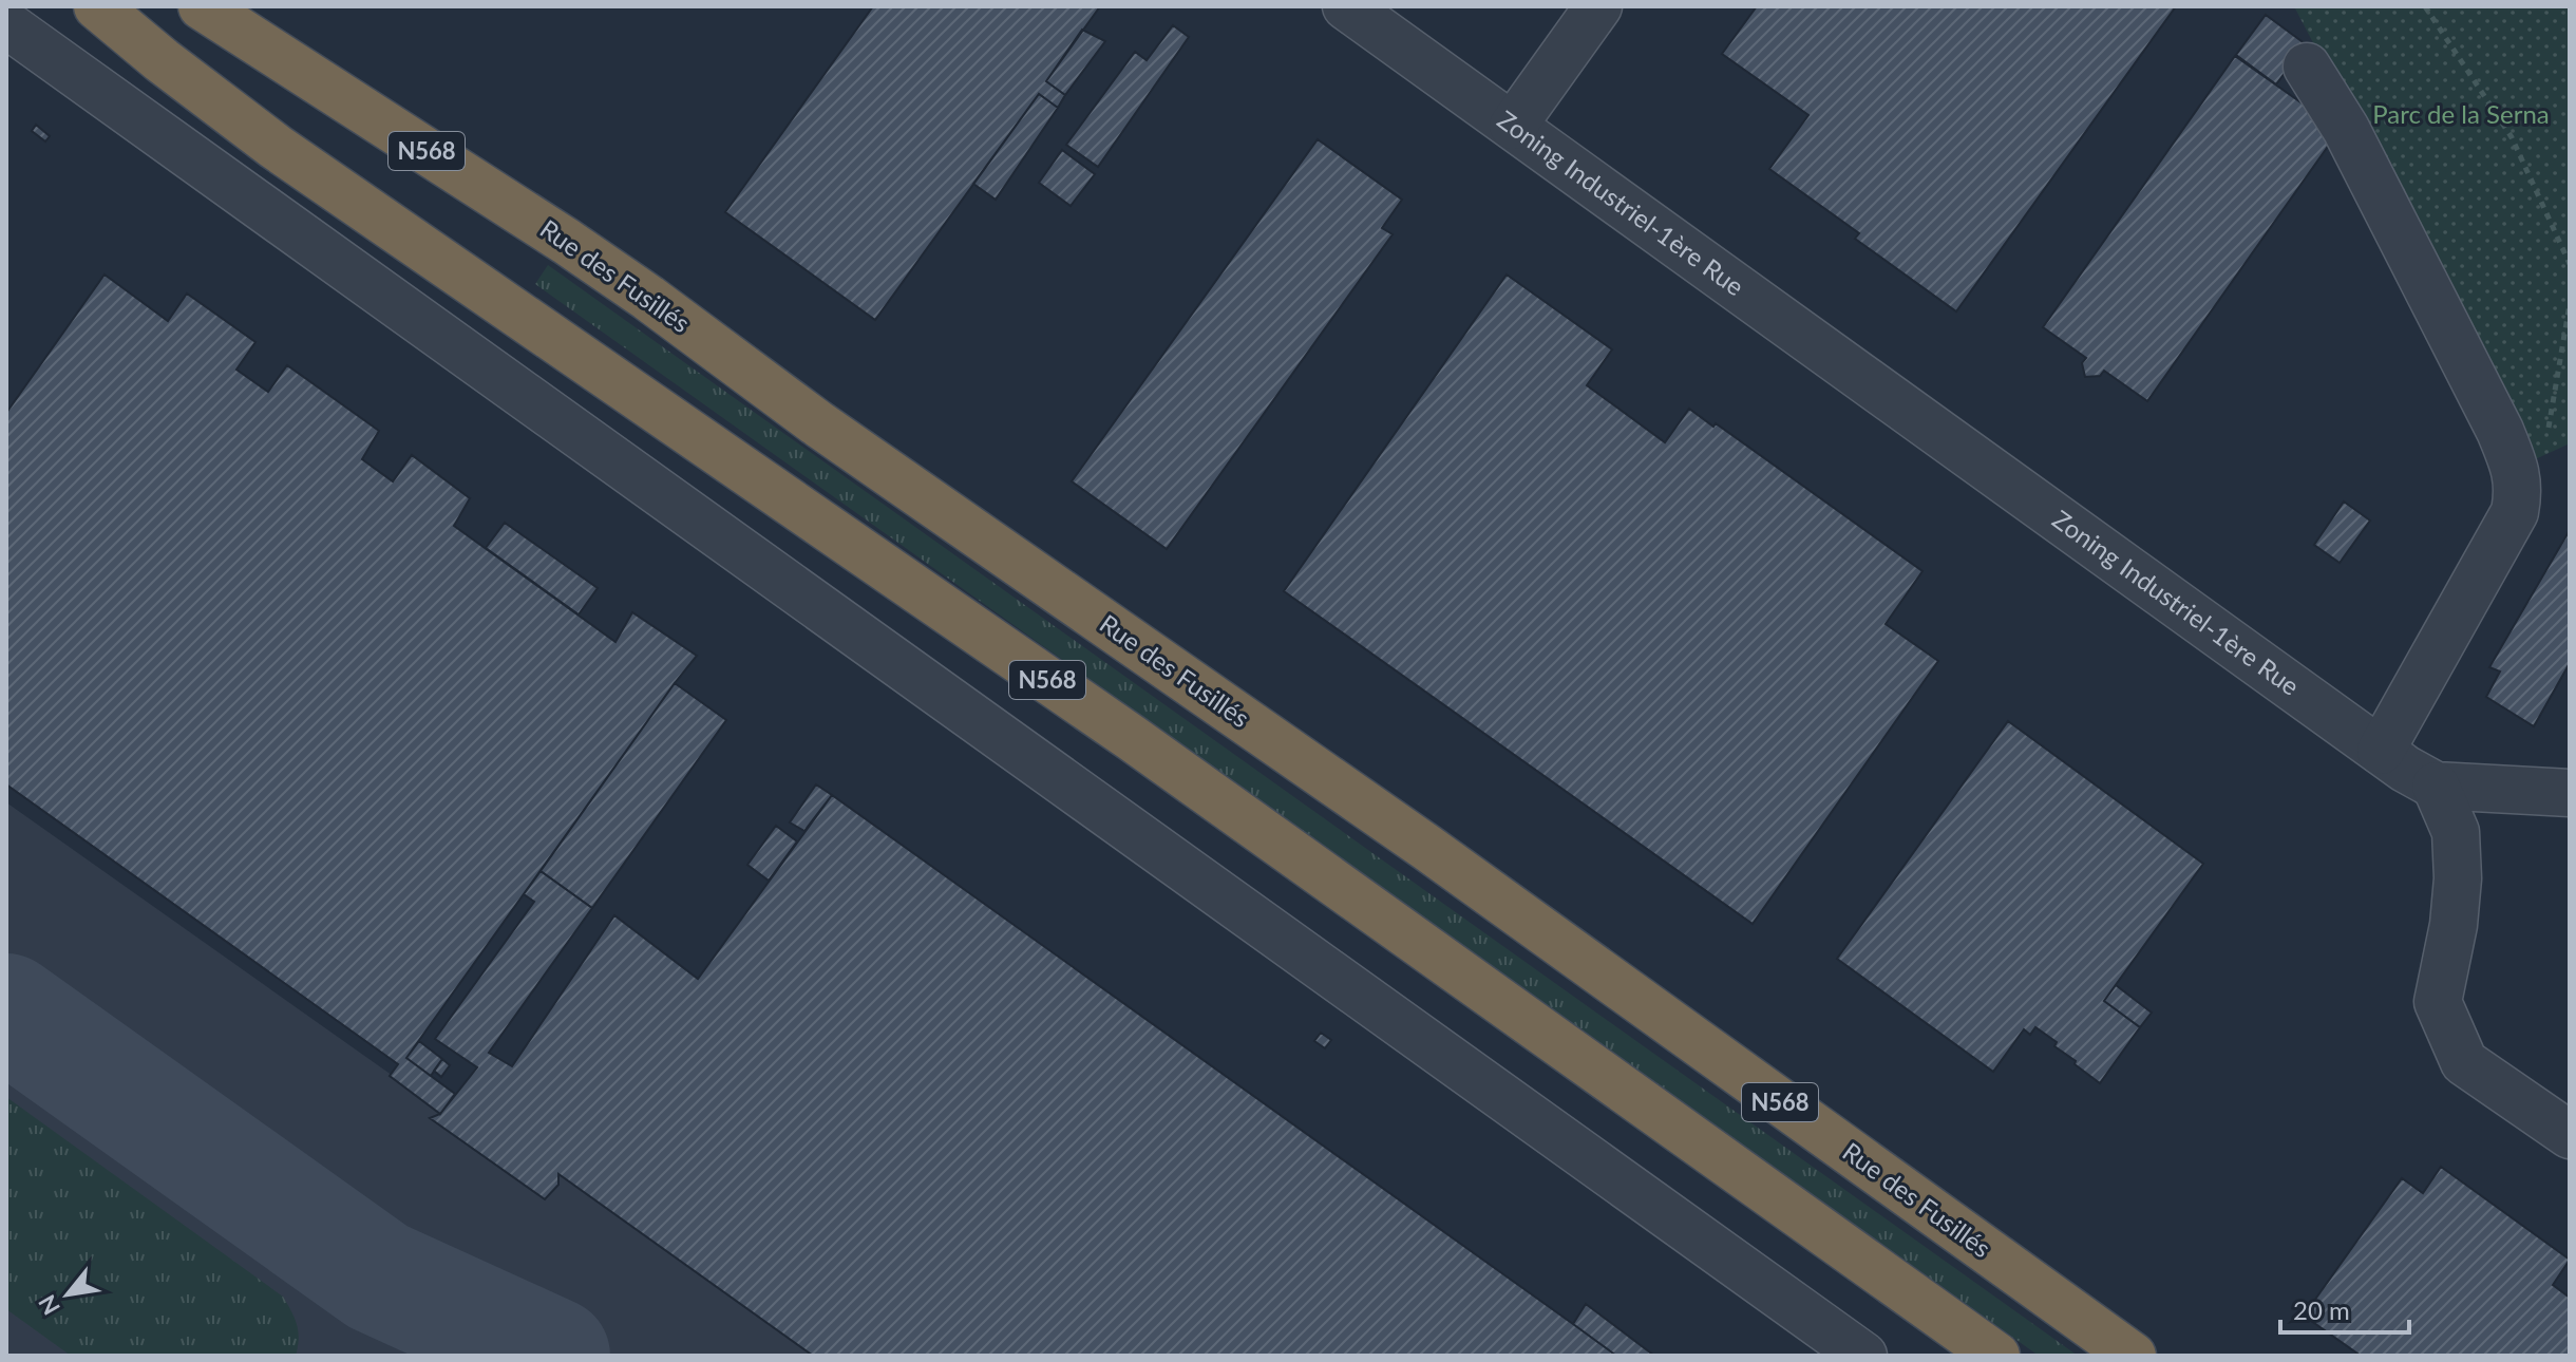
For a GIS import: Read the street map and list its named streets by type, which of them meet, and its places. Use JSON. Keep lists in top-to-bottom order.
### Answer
{
  "streets": {
    "highway": ["N568", "Rue des Fusillés"],
    "street": ["Zoning Industriel-1ère Rue"]
  },
  "parks": ["Parc de la Serna"],
  "scale_bar": "20 m",
  "north": "bottom left"
}
